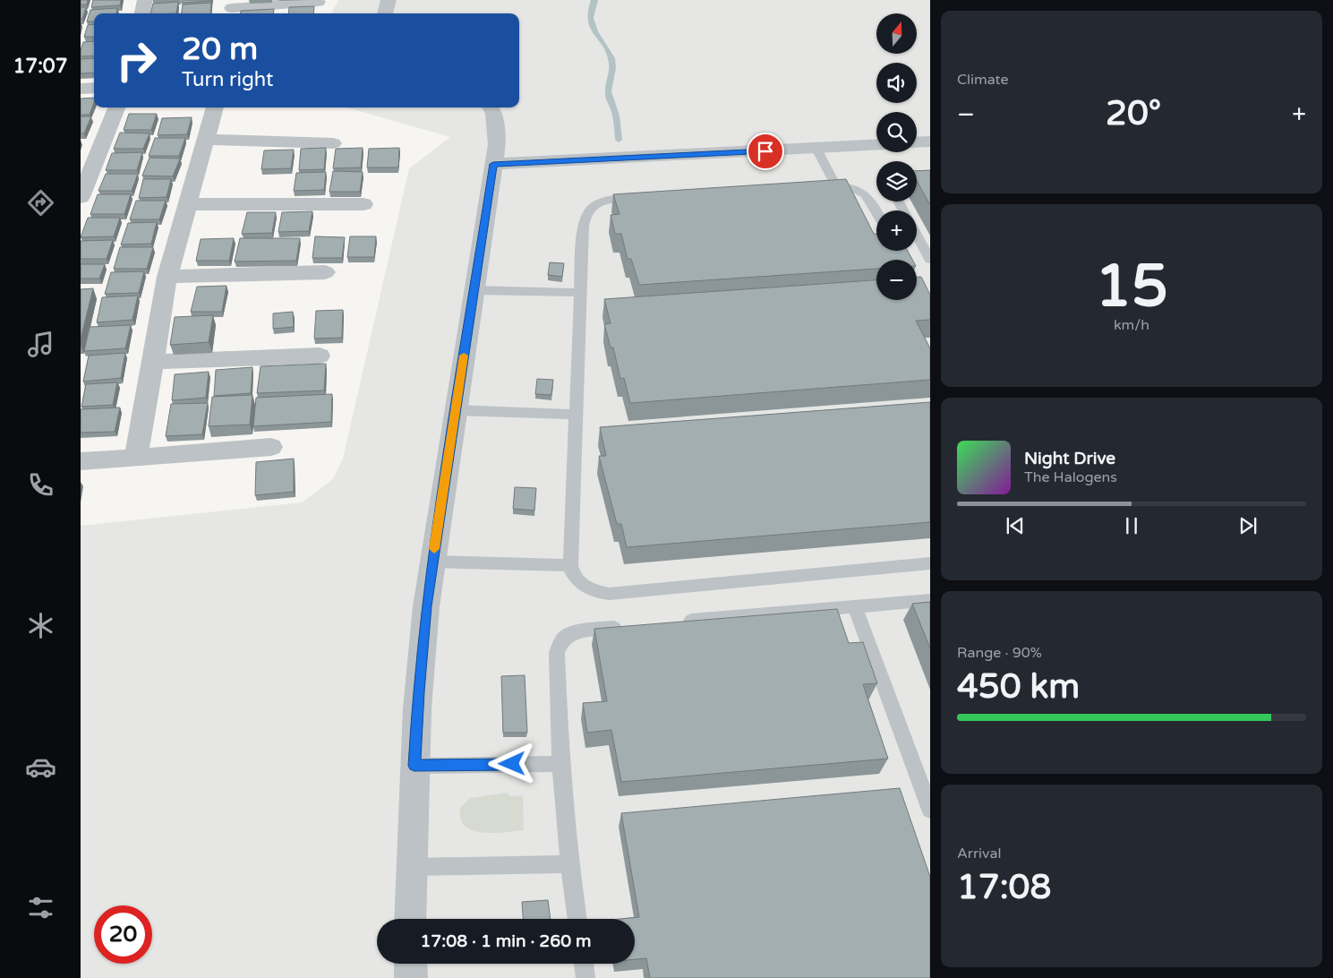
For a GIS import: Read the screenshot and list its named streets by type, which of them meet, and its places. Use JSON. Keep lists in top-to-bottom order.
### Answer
{
  "north": "top",
  "page": {
    "tabs": "17:07",
    "tile": [
      "Climate",
      ["15", "km/h"],
      ["Range · 90%", "450 km"],
      ["Arrival", "17:08"]
    ],
    "map_buttons": ["+", "−"],
    "turn": ["20 m", "Turn right"],
    "heat": ["−", "20°", "+"],
    "song": ["Night Drive", "The Halogens"],
    "limit": "20",
    "trip": "17:08 · 1 min · 260 m"
  }
}
